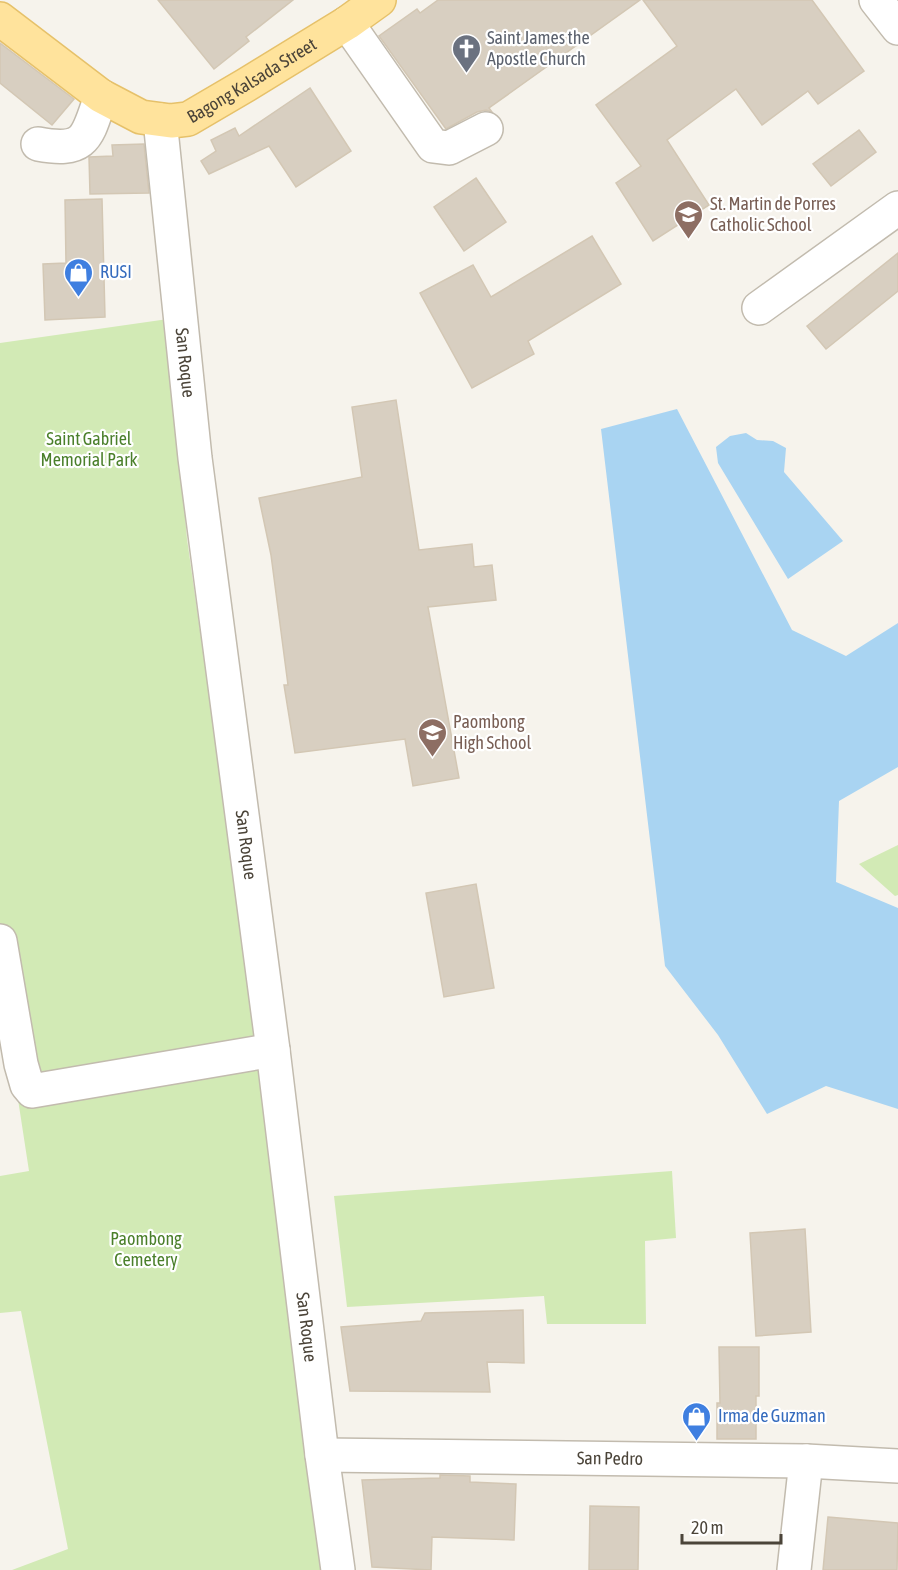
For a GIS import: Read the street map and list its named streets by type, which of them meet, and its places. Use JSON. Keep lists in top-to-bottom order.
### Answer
{
  "streets": {
    "main road": ["Bagong Kalsada Street"],
    "street": ["San Roque", "San Pedro"]
  },
  "crossings": [
    ["Bagong Kalsada Street", "San Roque"],
    ["San Roque", "San Pedro"]
  ],
  "parks": ["Saint Gabriel Memorial Park", "Paombong Cemetery"],
  "places": {
    "church": ["Saint James the Apostle Church"],
    "school or university": ["St. Martin de Porres Catholic School", "Paombong High School"],
    "shop": ["RUSI", "Irma de Guzman"]
  },
  "scale_bar": "20 m"
}
